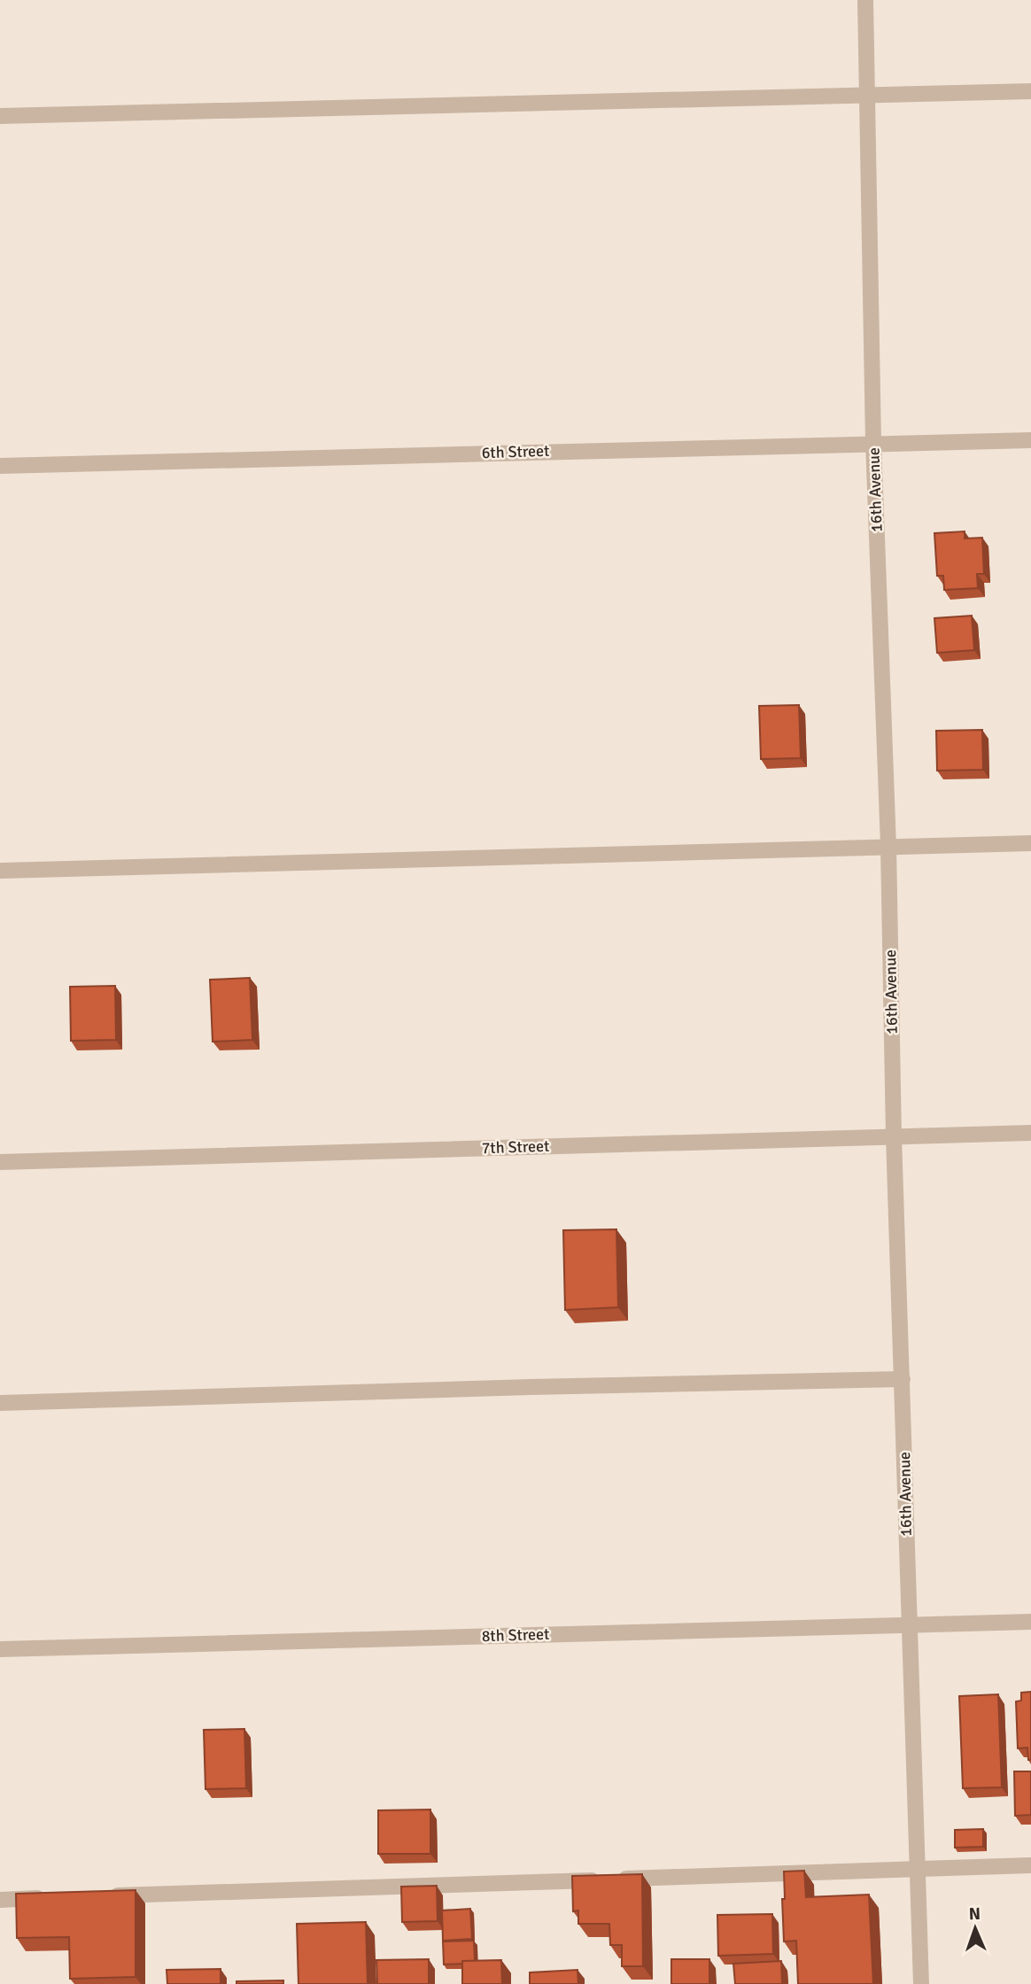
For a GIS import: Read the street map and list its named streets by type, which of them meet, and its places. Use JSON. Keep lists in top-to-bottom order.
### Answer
{
  "streets": {
    "street": [
      "6th Street",
      "16th Avenue",
      "7th Street",
      "8th Street"
    ]
  },
  "crossings": [
    ["6th Street", "16th Avenue"],
    ["16th Avenue", "7th Street"],
    ["16th Avenue", "8th Street"]
  ],
  "north": "top"
}
